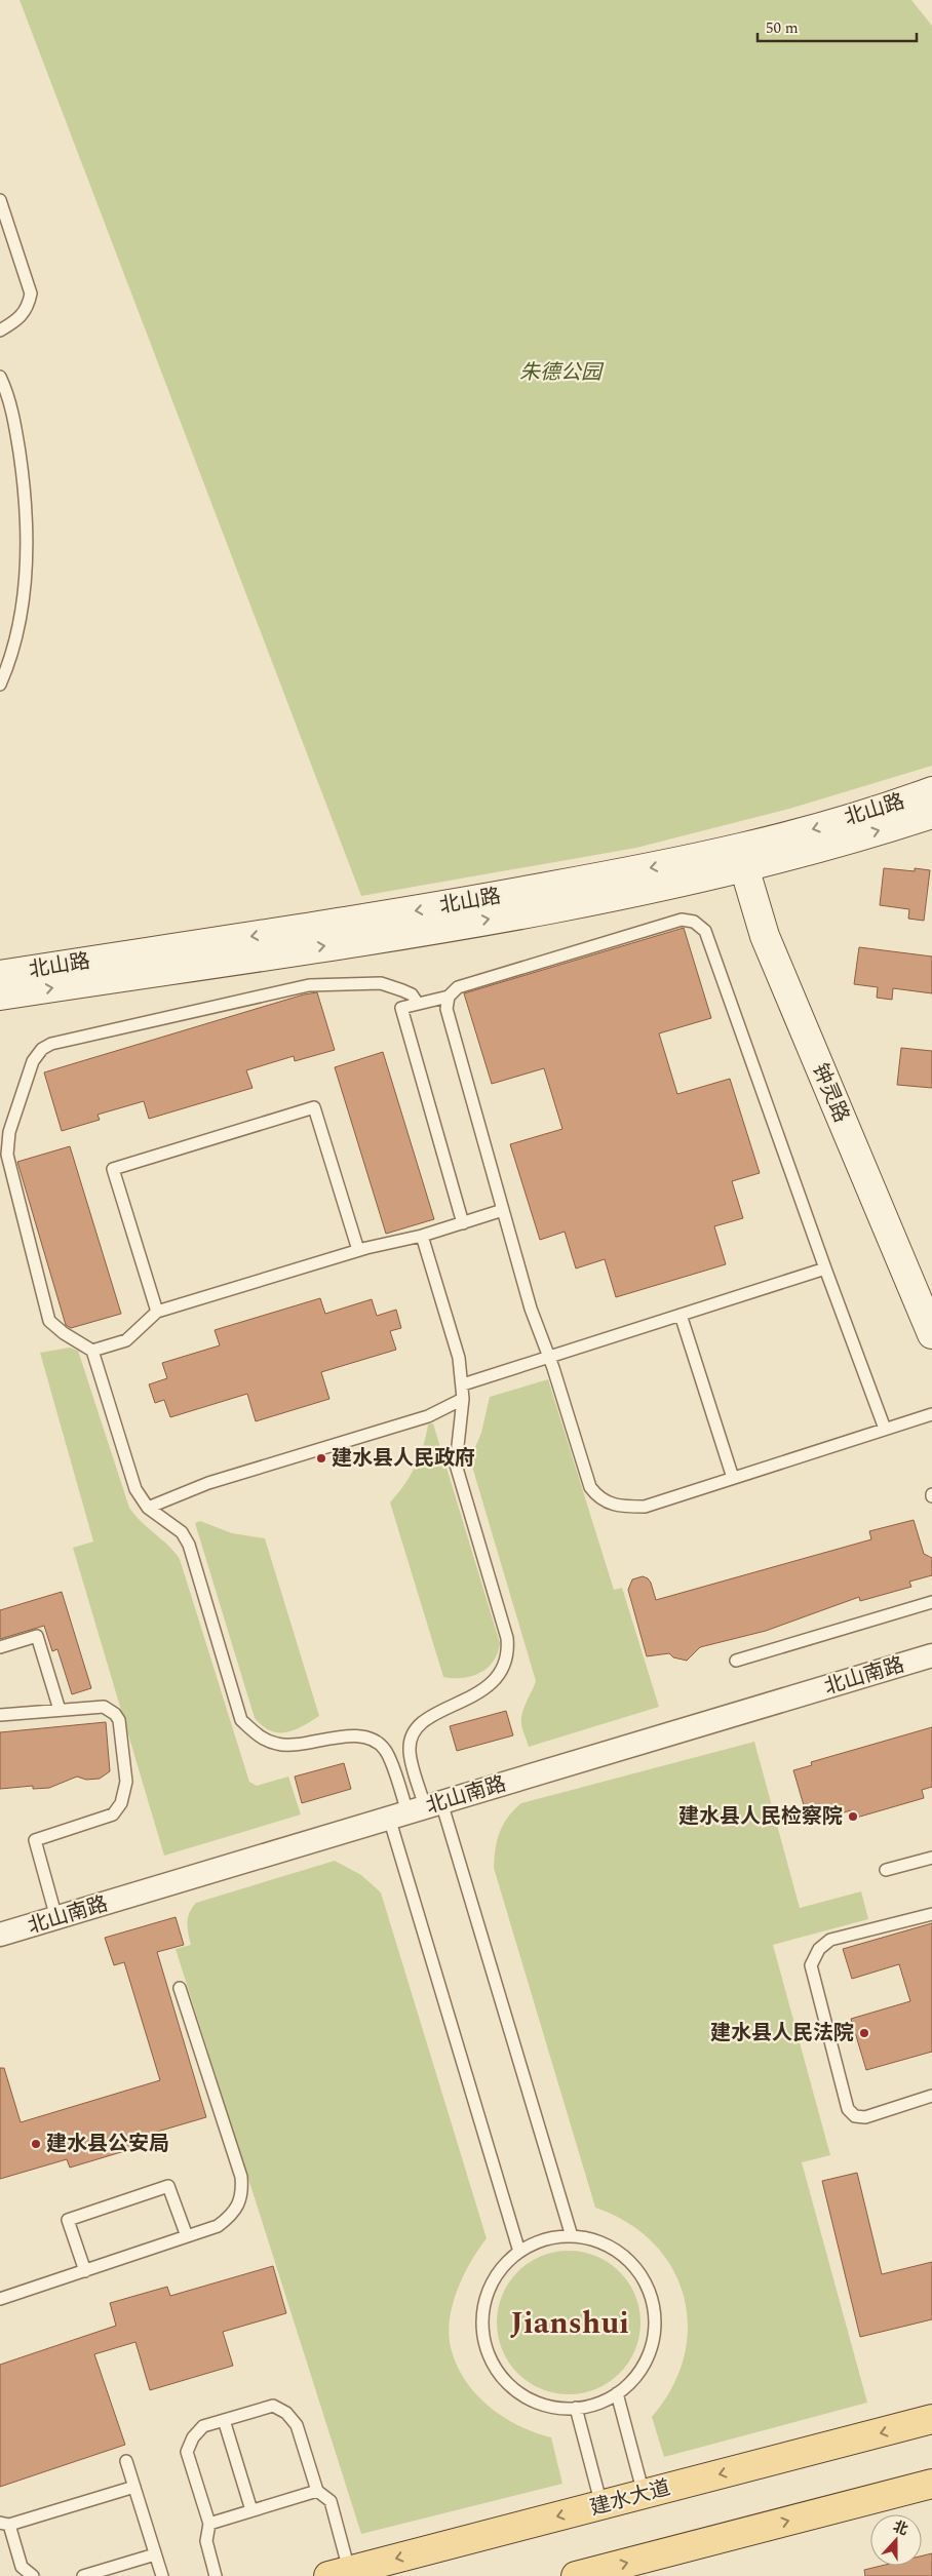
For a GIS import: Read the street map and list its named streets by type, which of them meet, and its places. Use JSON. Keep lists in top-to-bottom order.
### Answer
{
  "streets": {
    "main road": ["建水大道"],
    "street": ["北山路", "钟灵路", "北山南路"]
  },
  "crossings": [
    ["北山路", "钟灵路"]
  ],
  "districts": ["Jianshui"],
  "parks": ["朱德公园"],
  "places": [
    "建水县人民政府",
    "建水县人民检察院",
    "建水县人民法院",
    "建水县公安局"
  ],
  "scale_bar": "50 m",
  "north": "top"
}
